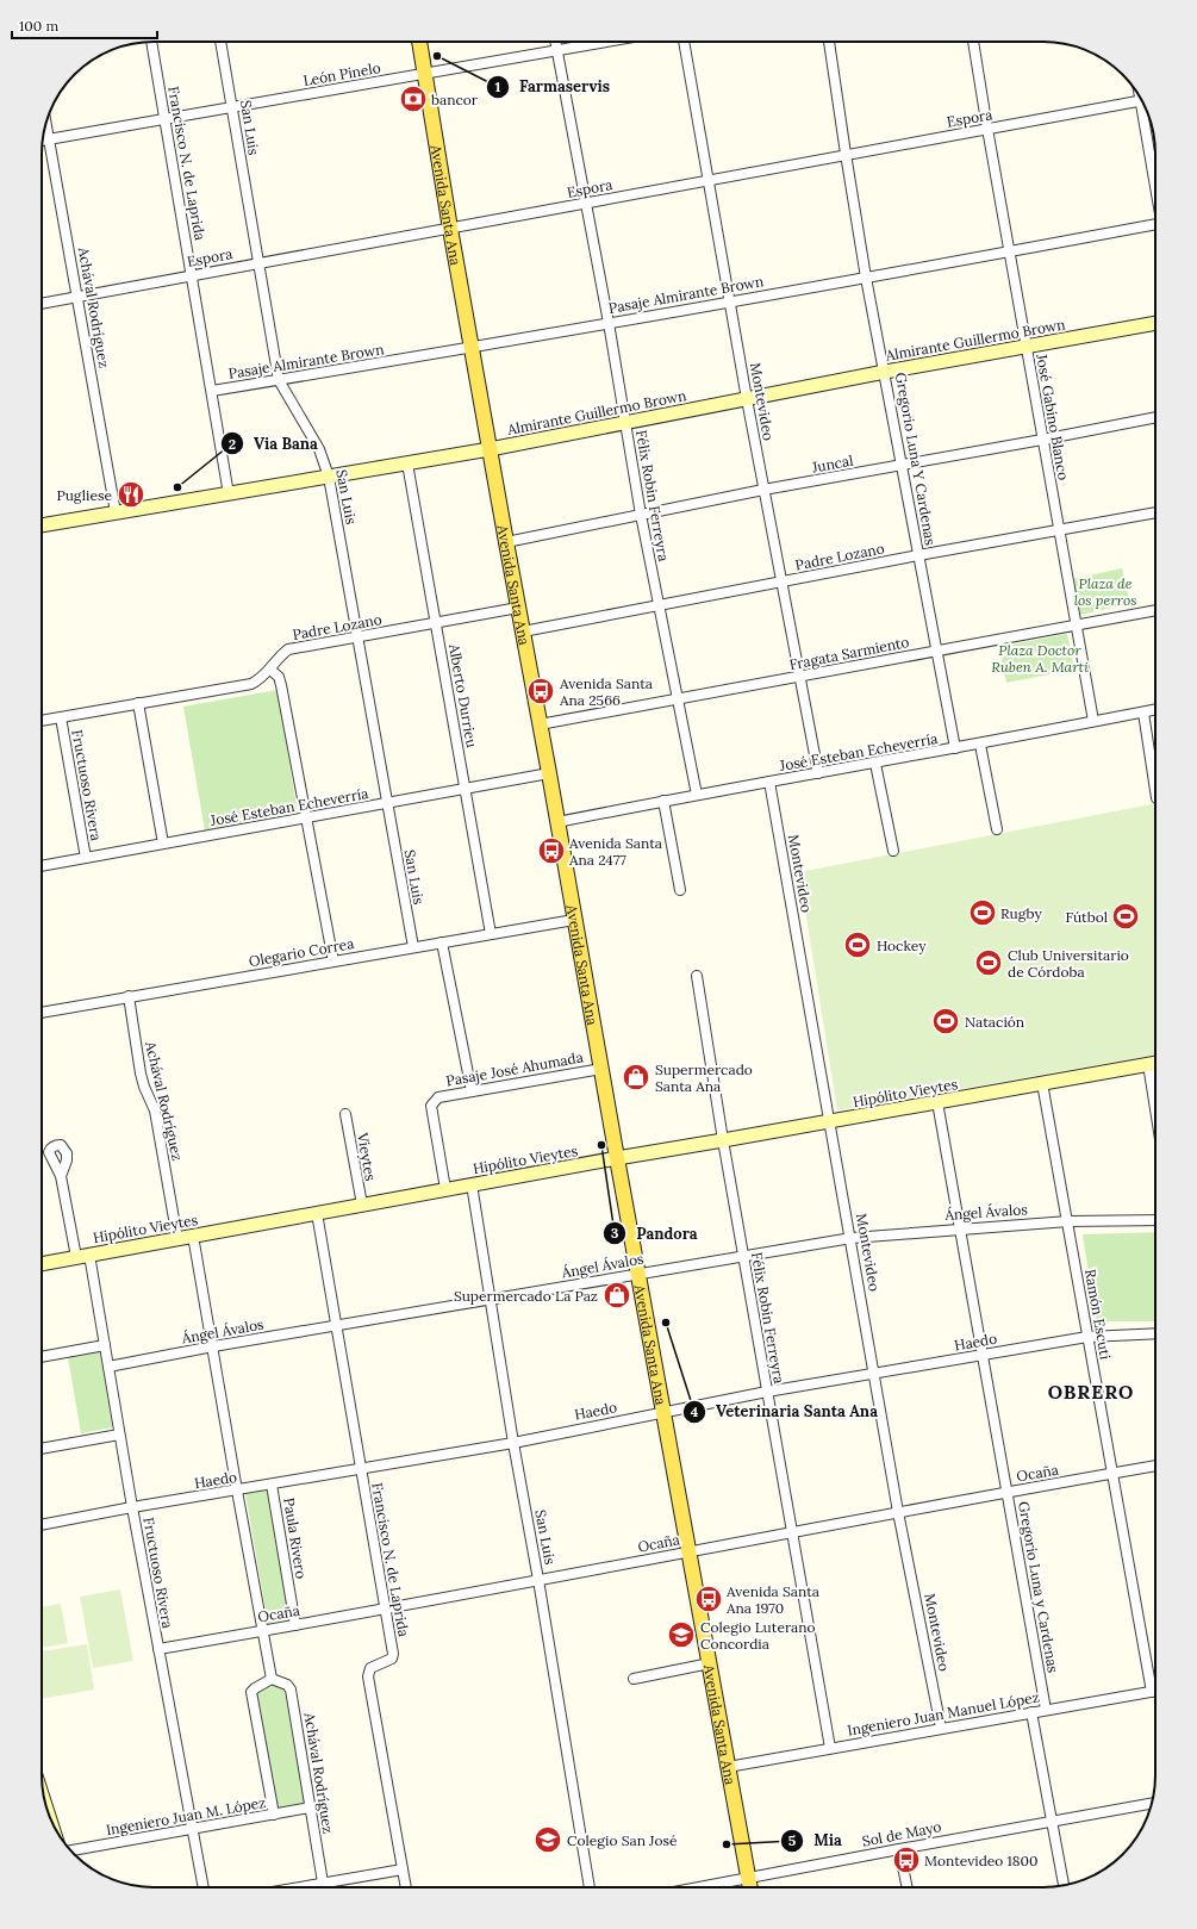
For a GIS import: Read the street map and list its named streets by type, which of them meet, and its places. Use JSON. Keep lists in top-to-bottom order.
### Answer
{
  "streets": {
    "main road": ["Avenida Santa Ana"],
    "street": [
      "León Pinelo",
      "Espora",
      "San Luis",
      "Francisco N. de Laprida",
      "Pasaje Almirante Brown",
      "Achával Rodríguez",
      "Almirante Guillermo Brown",
      "Montevideo",
      "José Gabino Blanco",
      "Gregorio Luna Y Cardenas",
      "Juncal",
      "Félix Robin Ferreyra",
      "Padre Lozano",
      "Fragata Sarmiento",
      "Alberto Durrieu",
      "José Esteban Echeverría",
      "Fructuoso Rivera",
      "Olegario Correa",
      "Pasaje José Ahumada",
      "Hipólito Vieytes",
      "Vieytes",
      "Ángel Ávalos",
      "Ramón Escuti",
      "Haedo",
      "Ocaña",
      "Paula Rivero",
      "Gregorio Luna y Cardenas",
      "Ingeniero Juan Manuel López",
      "Ingeniero Juan M. López",
      "Sol de Mayo"
    ]
  },
  "crossings": [
    ["León Pinelo", "San Luis"],
    ["León Pinelo", "Francisco N. de Laprida"],
    ["León Pinelo", "Avenida Santa Ana"],
    ["León Pinelo", "Achával Rodríguez"],
    ["León Pinelo", "Félix Robin Ferreyra"],
    ["Espora", "San Luis"],
    ["Espora", "Francisco N. de Laprida"],
    ["Espora", "Avenida Santa Ana"],
    ["Espora", "Achával Rodríguez"],
    ["Espora", "Montevideo"],
    ["Espora", "José Gabino Blanco"],
    ["Espora", "Gregorio Luna Y Cardenas"],
    ["Espora", "Félix Robin Ferreyra"],
    ["San Luis", "Pasaje Almirante Brown"],
    ["San Luis", "Almirante Guillermo Brown"],
    ["San Luis", "Padre Lozano"],
    ["San Luis", "José Esteban Echeverría"],
    ["San Luis", "Olegario Correa"],
    ["San Luis", "Hipólito Vieytes"],
    ["San Luis", "Ángel Ávalos"],
    ["San Luis", "Haedo"],
    ["San Luis", "Ocaña"],
    ["Francisco N. de Laprida", "Pasaje Almirante Brown"],
    ["Francisco N. de Laprida", "Almirante Guillermo Brown"],
    ["Francisco N. de Laprida", "Hipólito Vieytes"],
    ["Francisco N. de Laprida", "Ángel Ávalos"],
    ["Francisco N. de Laprida", "Haedo"],
    ["Francisco N. de Laprida", "Ocaña"],
    ["Avenida Santa Ana", "Pasaje Almirante Brown"],
    ["Avenida Santa Ana", "Almirante Guillermo Brown"],
    ["Avenida Santa Ana", "Juncal"],
    ["Avenida Santa Ana", "Padre Lozano"],
    ["Avenida Santa Ana", "Fragata Sarmiento"],
    ["Avenida Santa Ana", "José Esteban Echeverría"],
    ["Avenida Santa Ana", "Olegario Correa"],
    ["Avenida Santa Ana", "Pasaje José Ahumada"],
    ["Avenida Santa Ana", "Hipólito Vieytes"],
    ["Avenida Santa Ana", "Ángel Ávalos"],
    ["Avenida Santa Ana", "Haedo"],
    ["Avenida Santa Ana", "Ocaña"],
    ["Avenida Santa Ana", "Ingeniero Juan Manuel López"],
    ["Avenida Santa Ana", "Sol de Mayo"],
    ["Pasaje Almirante Brown", "Montevideo"],
    ["Pasaje Almirante Brown", "José Gabino Blanco"],
    ["Pasaje Almirante Brown", "Gregorio Luna Y Cardenas"],
    ["Pasaje Almirante Brown", "Félix Robin Ferreyra"],
    ["Achával Rodríguez", "Almirante Guillermo Brown"],
    ["Achával Rodríguez", "Olegario Correa"],
    ["Achával Rodríguez", "Hipólito Vieytes"],
    ["Achával Rodríguez", "Ingeniero Juan M. López"],
    ["Almirante Guillermo Brown", "Montevideo"],
    ["Almirante Guillermo Brown", "José Gabino Blanco"],
    ["Almirante Guillermo Brown", "Gregorio Luna Y Cardenas"],
    ["Almirante Guillermo Brown", "Félix Robin Ferreyra"],
    ["Almirante Guillermo Brown", "Alberto Durrieu"],
    ["Montevideo", "Juncal"],
    ["Montevideo", "Padre Lozano"],
    ["Montevideo", "Fragata Sarmiento"],
    ["Montevideo", "José Esteban Echeverría"],
    ["Montevideo", "Hipólito Vieytes"],
    ["Montevideo", "Ángel Ávalos"],
    ["Montevideo", "Haedo"],
    ["Montevideo", "Ocaña"],
    ["Montevideo", "Ingeniero Juan Manuel López"],
    ["José Gabino Blanco", "Juncal"],
    ["José Gabino Blanco", "Padre Lozano"],
    ["José Gabino Blanco", "Fragata Sarmiento"],
    ["José Gabino Blanco", "José Esteban Echeverría"],
    ["Gregorio Luna Y Cardenas", "Juncal"],
    ["Gregorio Luna Y Cardenas", "Padre Lozano"],
    ["Gregorio Luna Y Cardenas", "Fragata Sarmiento"],
    ["Gregorio Luna Y Cardenas", "José Esteban Echeverría"],
    ["Juncal", "Félix Robin Ferreyra"],
    ["Félix Robin Ferreyra", "Padre Lozano"],
    ["Félix Robin Ferreyra", "Fragata Sarmiento"],
    ["Félix Robin Ferreyra", "José Esteban Echeverría"],
    ["Félix Robin Ferreyra", "Hipólito Vieytes"],
    ["Félix Robin Ferreyra", "Ángel Ávalos"],
    ["Félix Robin Ferreyra", "Haedo"],
    ["Félix Robin Ferreyra", "Ocaña"],
    ["Félix Robin Ferreyra", "Ingeniero Juan Manuel López"],
    ["Padre Lozano", "Alberto Durrieu"],
    ["Padre Lozano", "Fructuoso Rivera"],
    ["Alberto Durrieu", "José Esteban Echeverría"],
    ["Alberto Durrieu", "Olegario Correa"],
    ["José Esteban Echeverría", "Fructuoso Rivera"],
    ["Fructuoso Rivera", "Hipólito Vieytes"],
    ["Fructuoso Rivera", "Ángel Ávalos"],
    ["Fructuoso Rivera", "Haedo"],
    ["Fructuoso Rivera", "Ocaña"],
    ["Fructuoso Rivera", "Ingeniero Juan M. López"],
    ["Pasaje José Ahumada", "Hipólito Vieytes"],
    ["Hipólito Vieytes", "Vieytes"],
    ["Hipólito Vieytes", "Ramón Escuti"],
    ["Hipólito Vieytes", "Gregorio Luna y Cardenas"],
    ["Ángel Ávalos", "Ramón Escuti"],
    ["Ángel Ávalos", "Gregorio Luna y Cardenas"],
    ["Ramón Escuti", "Haedo"],
    ["Ramón Escuti", "Ocaña"],
    ["Ramón Escuti", "Ingeniero Juan Manuel López"],
    ["Haedo", "Paula Rivero"],
    ["Haedo", "Gregorio Luna y Cardenas"],
    ["Ocaña", "Paula Rivero"],
    ["Ocaña", "Gregorio Luna y Cardenas"],
    ["Gregorio Luna y Cardenas", "Ingeniero Juan Manuel López"]
  ],
  "districts": ["OBRERO"],
  "parks": ["Plaza de los perros", "Plaza Doctor Ruben A. Marti"],
  "places": {
    "other": [
      "Farmaservis",
      "Via Bana",
      "Pandora",
      "Veterinaria Santa Ana",
      "Mia"
    ],
    "bank": ["bancor"],
    "restaurant": ["Pugliese"],
    "bus stop": [
      "Avenida Santa Ana 2566",
      "Avenida Santa Ana 2477",
      "Avenida Santa Ana 1970",
      "Montevideo 1800"
    ],
    "sports": [
      "Rugby",
      "Fútbol",
      "Hockey",
      "Club Universitario de Córdoba",
      "Natación"
    ],
    "shop": ["Supermercado Santa Ana", "Supermercado La Paz"],
    "school or university": ["Colegio Luterano Concordia", "Colegio San José"]
  },
  "scale_bar": "100 m"
}
